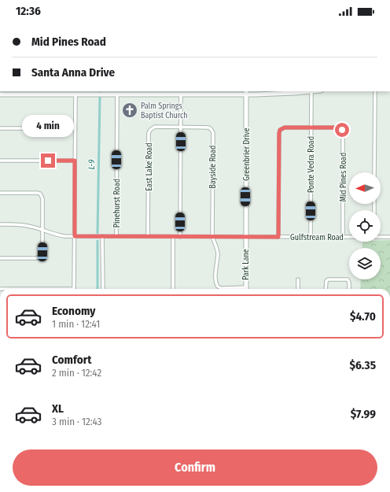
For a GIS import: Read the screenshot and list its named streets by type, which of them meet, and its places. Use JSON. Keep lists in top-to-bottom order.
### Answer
{
  "streets": {
    "street": [
      "Greenbrier Drive",
      "Ponte Vedra Road",
      "East Lake Road",
      "Bayside Road",
      "Mid Pines Road",
      "Pinehurst Road",
      "Gulfstream Road",
      "Park Lane"
    ]
  },
  "crossings": [
    ["Greenbrier Drive", "Gulfstream Road"],
    ["Greenbrier Drive", "Park Lane"],
    ["Ponte Vedra Road", "Mid Pines Road"],
    ["Ponte Vedra Road", "Gulfstream Road"],
    ["East Lake Road", "Bayside Road"],
    ["East Lake Road", "Gulfstream Road"],
    ["Bayside Road", "Gulfstream Road"],
    ["Mid Pines Road", "Gulfstream Road"],
    ["Pinehurst Road", "Gulfstream Road"],
    ["Gulfstream Road", "Park Lane"]
  ],
  "water": ["L-9"],
  "places": {
    "church": ["Palm Springs Baptist Church"]
  },
  "north": "left",
  "page": {
    "status": "12:36",
    "banner": ["Mid Pines Road", "Santa Anna Drive"],
    "bubble": "4 min",
    "list": [
      {
        "name": "Economy",
        "note": "1 min · 12:41",
        "value": "$4.70"
      },
      {
        "name": "Comfort",
        "note": "2 min · 12:42",
        "value": "$6.35"
      },
      {
        "name": "XL",
        "note": "3 min · 12:43",
        "value": "$7.99"
      }
    ],
    "buttons": "Confirm"
  }
}
